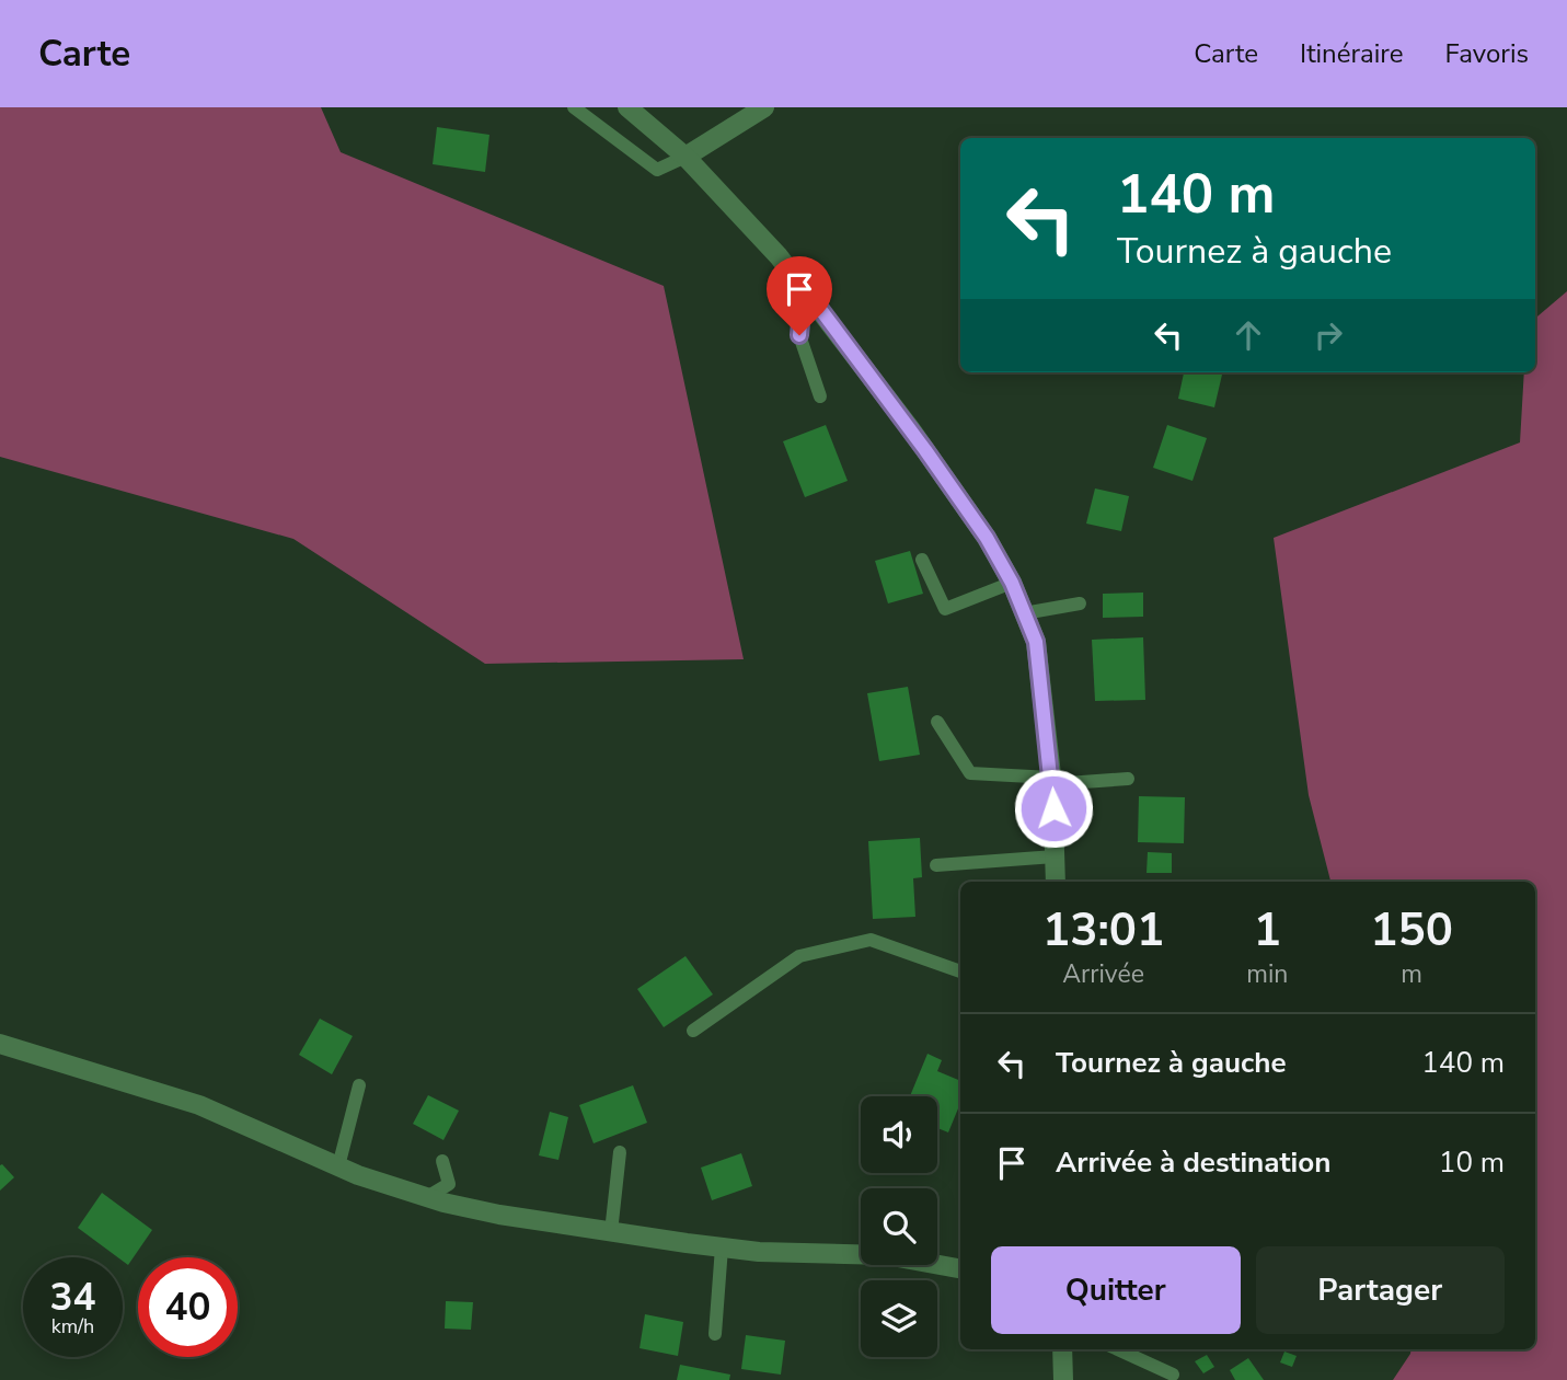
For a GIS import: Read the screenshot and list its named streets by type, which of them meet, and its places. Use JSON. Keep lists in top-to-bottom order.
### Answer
{
  "page": {
    "header": "Carte",
    "nav": ["Carte", "Itinéraire", "Favoris"],
    "turn": ["140 m", "Tournez à gauche"],
    "eta": [
      "13:01",
      "Arrivée",
      "1",
      "min",
      "150",
      "m"
    ],
    "list": [
      {
        "name": "Tournez à gauche",
        "value": "140 m"
      },
      {
        "name": "Arrivée à destination",
        "value": "10 m"
      }
    ],
    "buttons": ["Quitter", "Partager"],
    "speed": "34 km/h",
    "limit": "40"
  }
}
